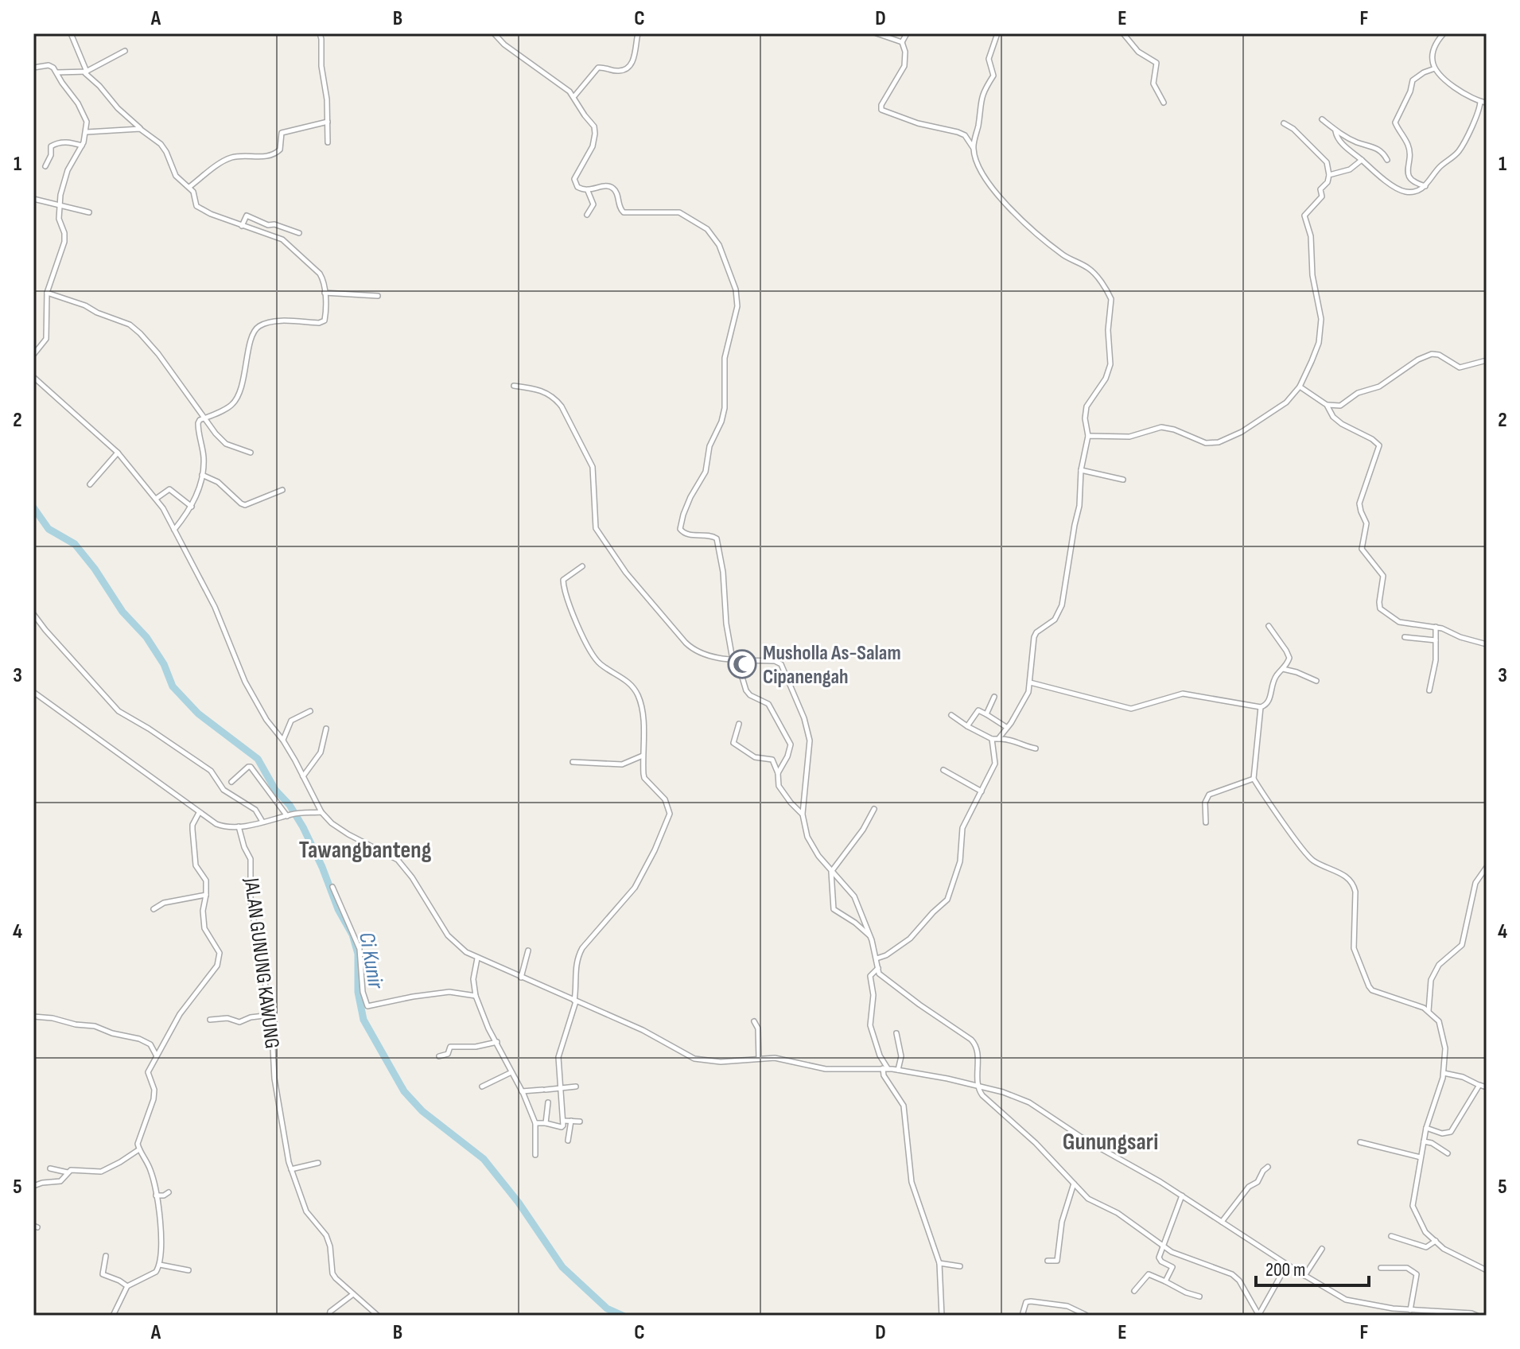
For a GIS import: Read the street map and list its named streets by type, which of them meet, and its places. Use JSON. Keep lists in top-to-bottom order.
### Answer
{
  "streets": {
    "street": ["JALAN GUNUNG KAWUNG"]
  },
  "districts": ["Tawangbanteng", "Gunungsari"],
  "water": ["Ci Kunir"],
  "places": {
    "mosque": ["Musholla As-Salam Cipanengah"]
  },
  "scale_bar": "200 m",
  "grid": {
    "columns": [
      "A",
      "B",
      "C",
      "D",
      "E",
      "F"
    ],
    "rows": [
      "1",
      "2",
      "3",
      "4",
      "5"
    ]
  }
}
